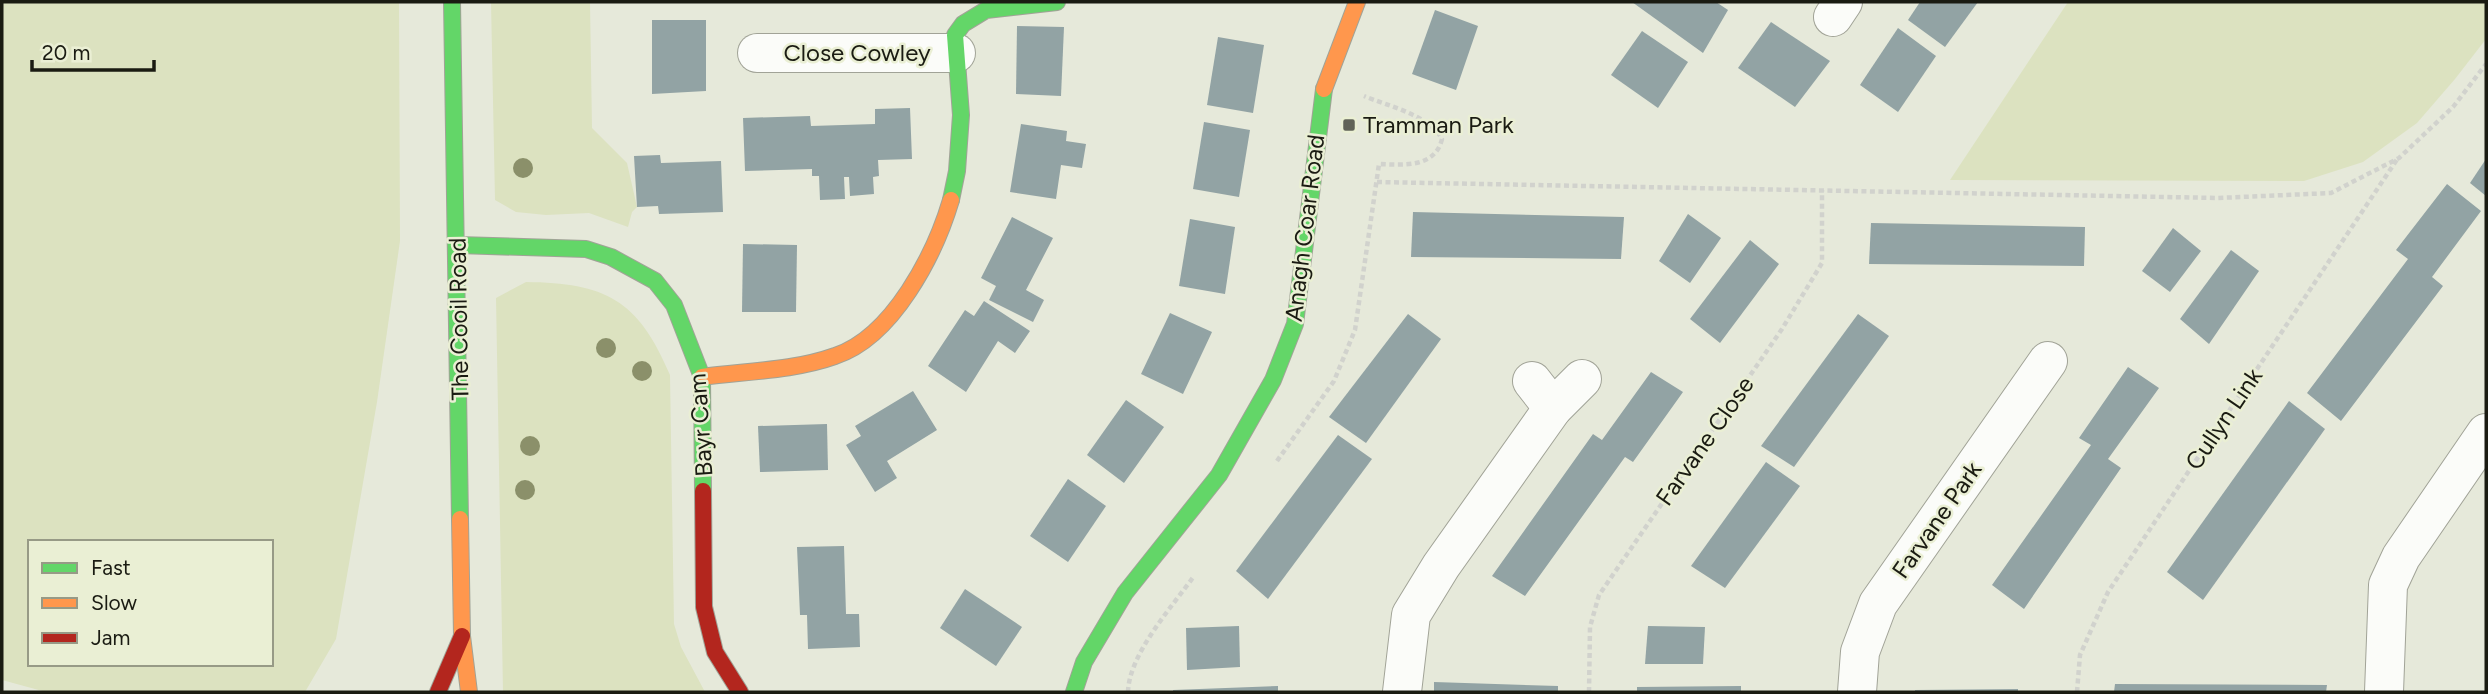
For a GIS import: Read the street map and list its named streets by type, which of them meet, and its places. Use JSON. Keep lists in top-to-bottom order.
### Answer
{
  "streets": {
    "main road": [
      "Close Cowley",
      "Anagh Coar Road",
      "The Cooil Road",
      "Bayr Cam"
    ],
    "street": ["Farvane Park"],
    "path": ["Cullyn Link", "Farvane Close"]
  },
  "crossings": [
    ["Close Cowley", "Bayr Cam"],
    ["The Cooil Road", "Bayr Cam"]
  ],
  "places": {
    "transit": ["Tramman Park"]
  },
  "legend": ["Fast", "Slow", "Jam"],
  "scale_bar": "20 m"
}
